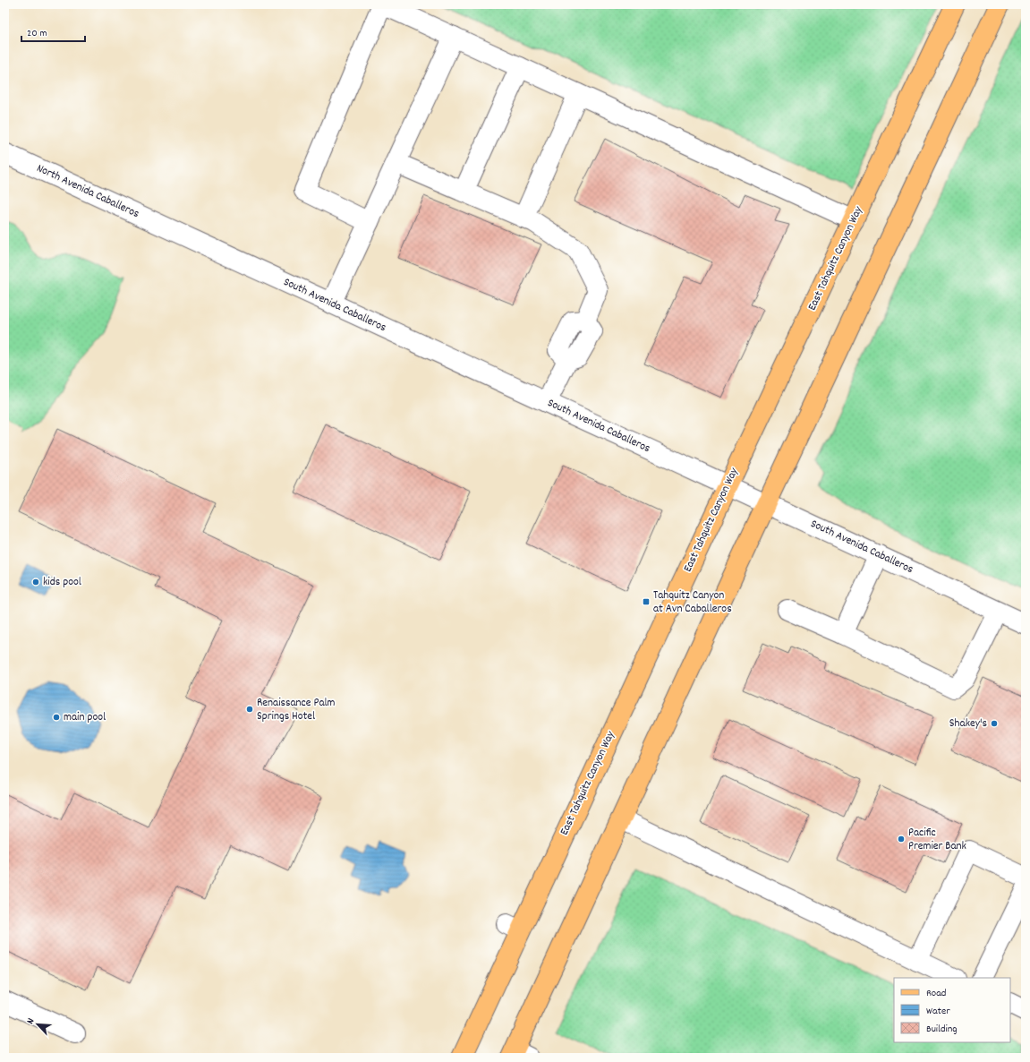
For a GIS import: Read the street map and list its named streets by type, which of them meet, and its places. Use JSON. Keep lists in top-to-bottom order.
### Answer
{
  "streets": {
    "main road": ["East Tahquitz Canyon Way"],
    "street": ["North Avenida Caballeros", "South Avenida Caballeros"]
  },
  "crossings": [
    ["North Avenida Caballeros", "South Avenida Caballeros"],
    ["East Tahquitz Canyon Way", "South Avenida Caballeros"]
  ],
  "places": {
    "other": [
      "kids pool",
      "Renaissance Palm Springs Hotel",
      "main pool",
      "Shakey's",
      "Pacific Premier Bank"
    ],
    "transit": ["Tahquitz Canyon at Avn Caballeros"]
  },
  "legend": ["Road", "Water", "Building"],
  "scale_bar": "20 m",
  "north": "top left"
}
